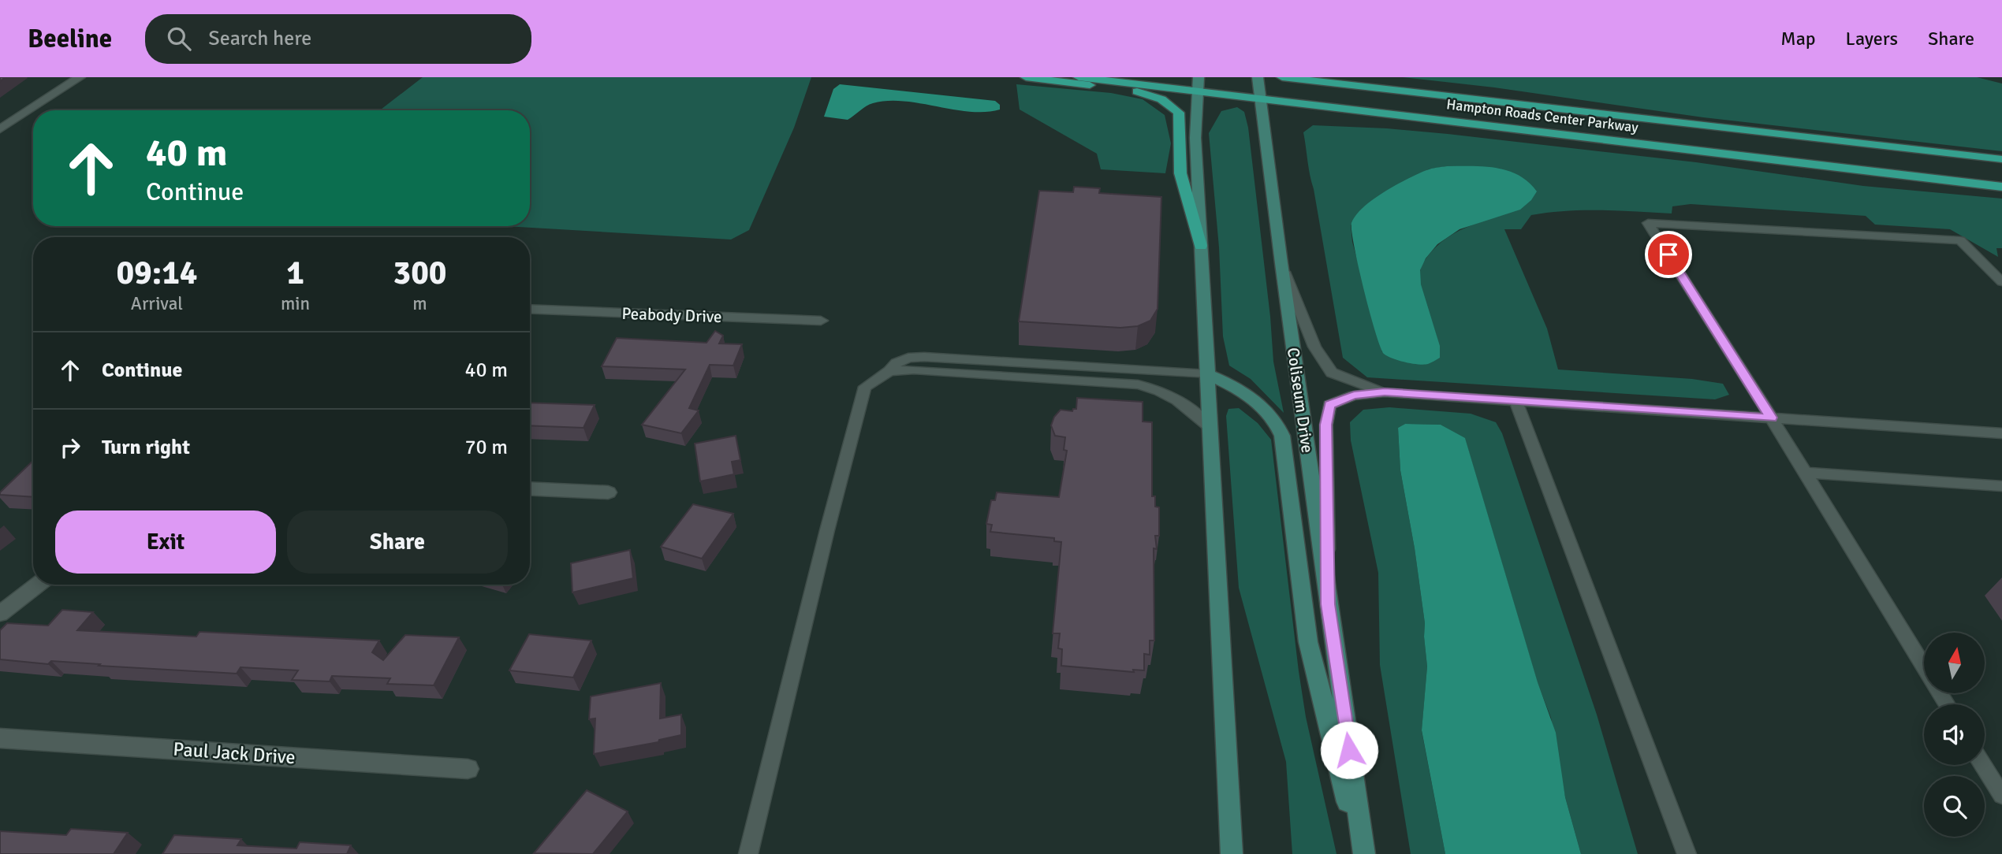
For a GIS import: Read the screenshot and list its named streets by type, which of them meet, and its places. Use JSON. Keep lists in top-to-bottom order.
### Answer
{
  "streets": {
    "main road": ["Hampton Roads Center Parkway"],
    "street": ["Peabody Drive", "Coliseum Drive", "Paul Jack Drive"]
  },
  "crossings": [
    ["Hampton Roads Center Parkway", "Coliseum Drive"]
  ],
  "north": "top",
  "page": {
    "header": "Beeline",
    "search": "Search here",
    "nav": ["Map", "Layers", "Share"],
    "turn": ["40 m", "Continue"],
    "eta": [
      "09:14",
      "Arrival",
      "1",
      "min",
      "300",
      "m"
    ],
    "list": [
      {
        "name": "Continue",
        "value": "40 m"
      },
      {
        "name": "Turn right",
        "value": "70 m"
      }
    ],
    "buttons": ["Exit", "Share"]
  }
}
